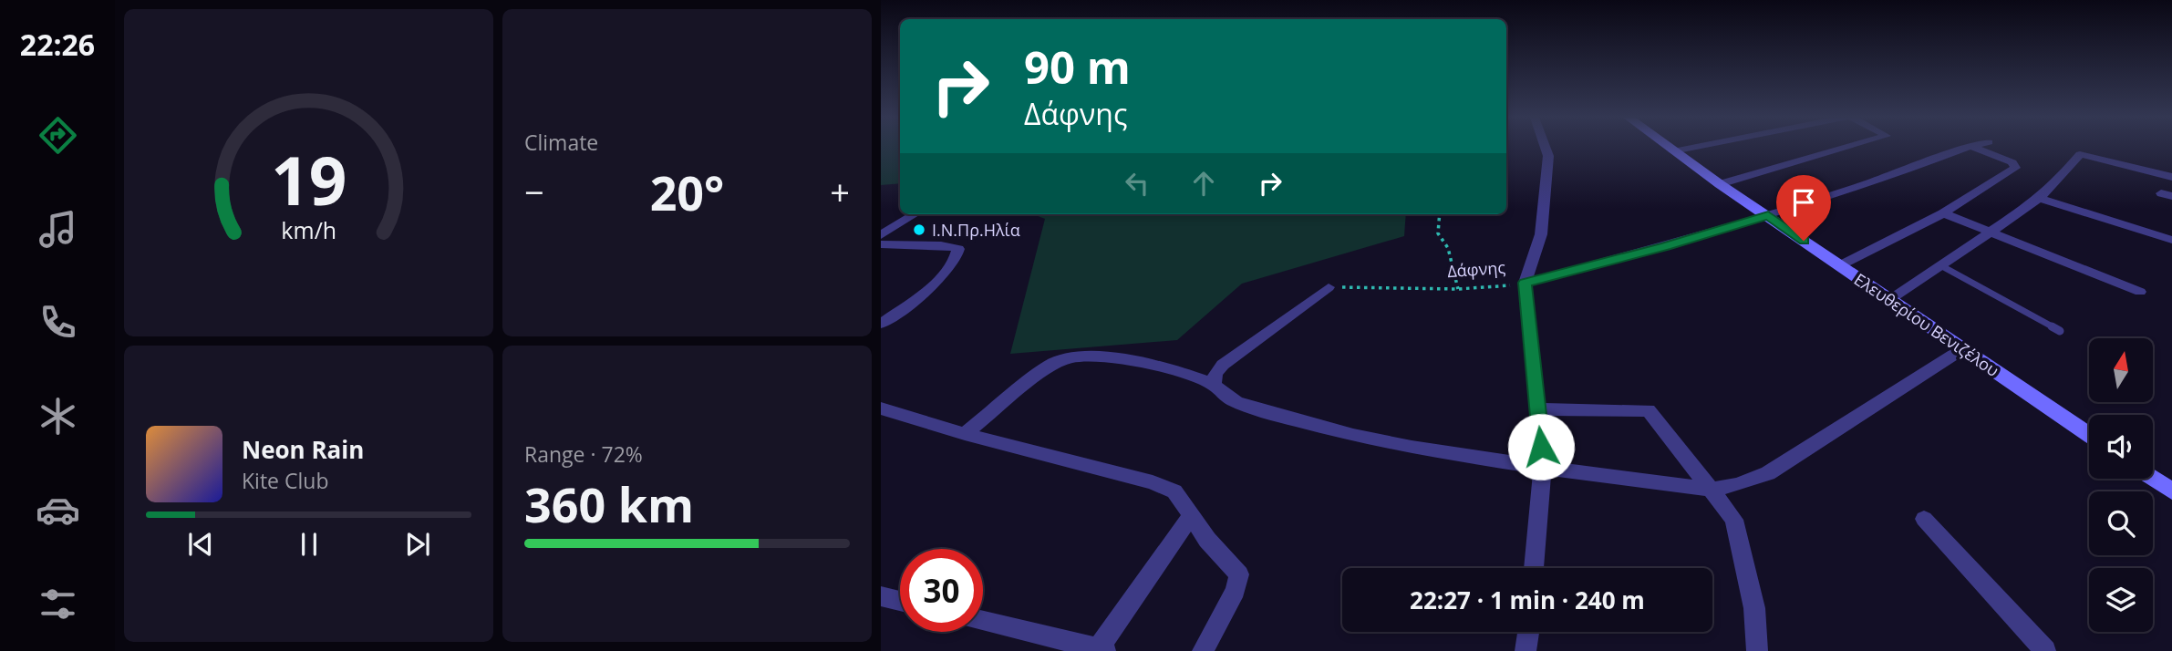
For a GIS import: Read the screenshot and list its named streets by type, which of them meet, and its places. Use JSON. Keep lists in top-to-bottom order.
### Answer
{
  "streets": {
    "street": ["Δάφνης", "Ελευθερίου Βενιζέλου"]
  },
  "crossings": [
    ["Δάφνης", "Ελευθερίου Βενιζέλου"]
  ],
  "places": ["Ι.Ν.Πρ.Ηλία"],
  "north": "top",
  "page": {
    "tabs": "22:26",
    "tile": [
      "Climate",
      ["Range · 72%", "360 km"]
    ],
    "turn": ["90 m", "Δάφνης"],
    "heat": ["−", "20°", "+"],
    "song": ["Neon Rain", "Kite Club"],
    "limit": "30",
    "trip": "22:27 · 1 min · 240 m",
    "gauge": ["19", "km/h"]
  }
}
